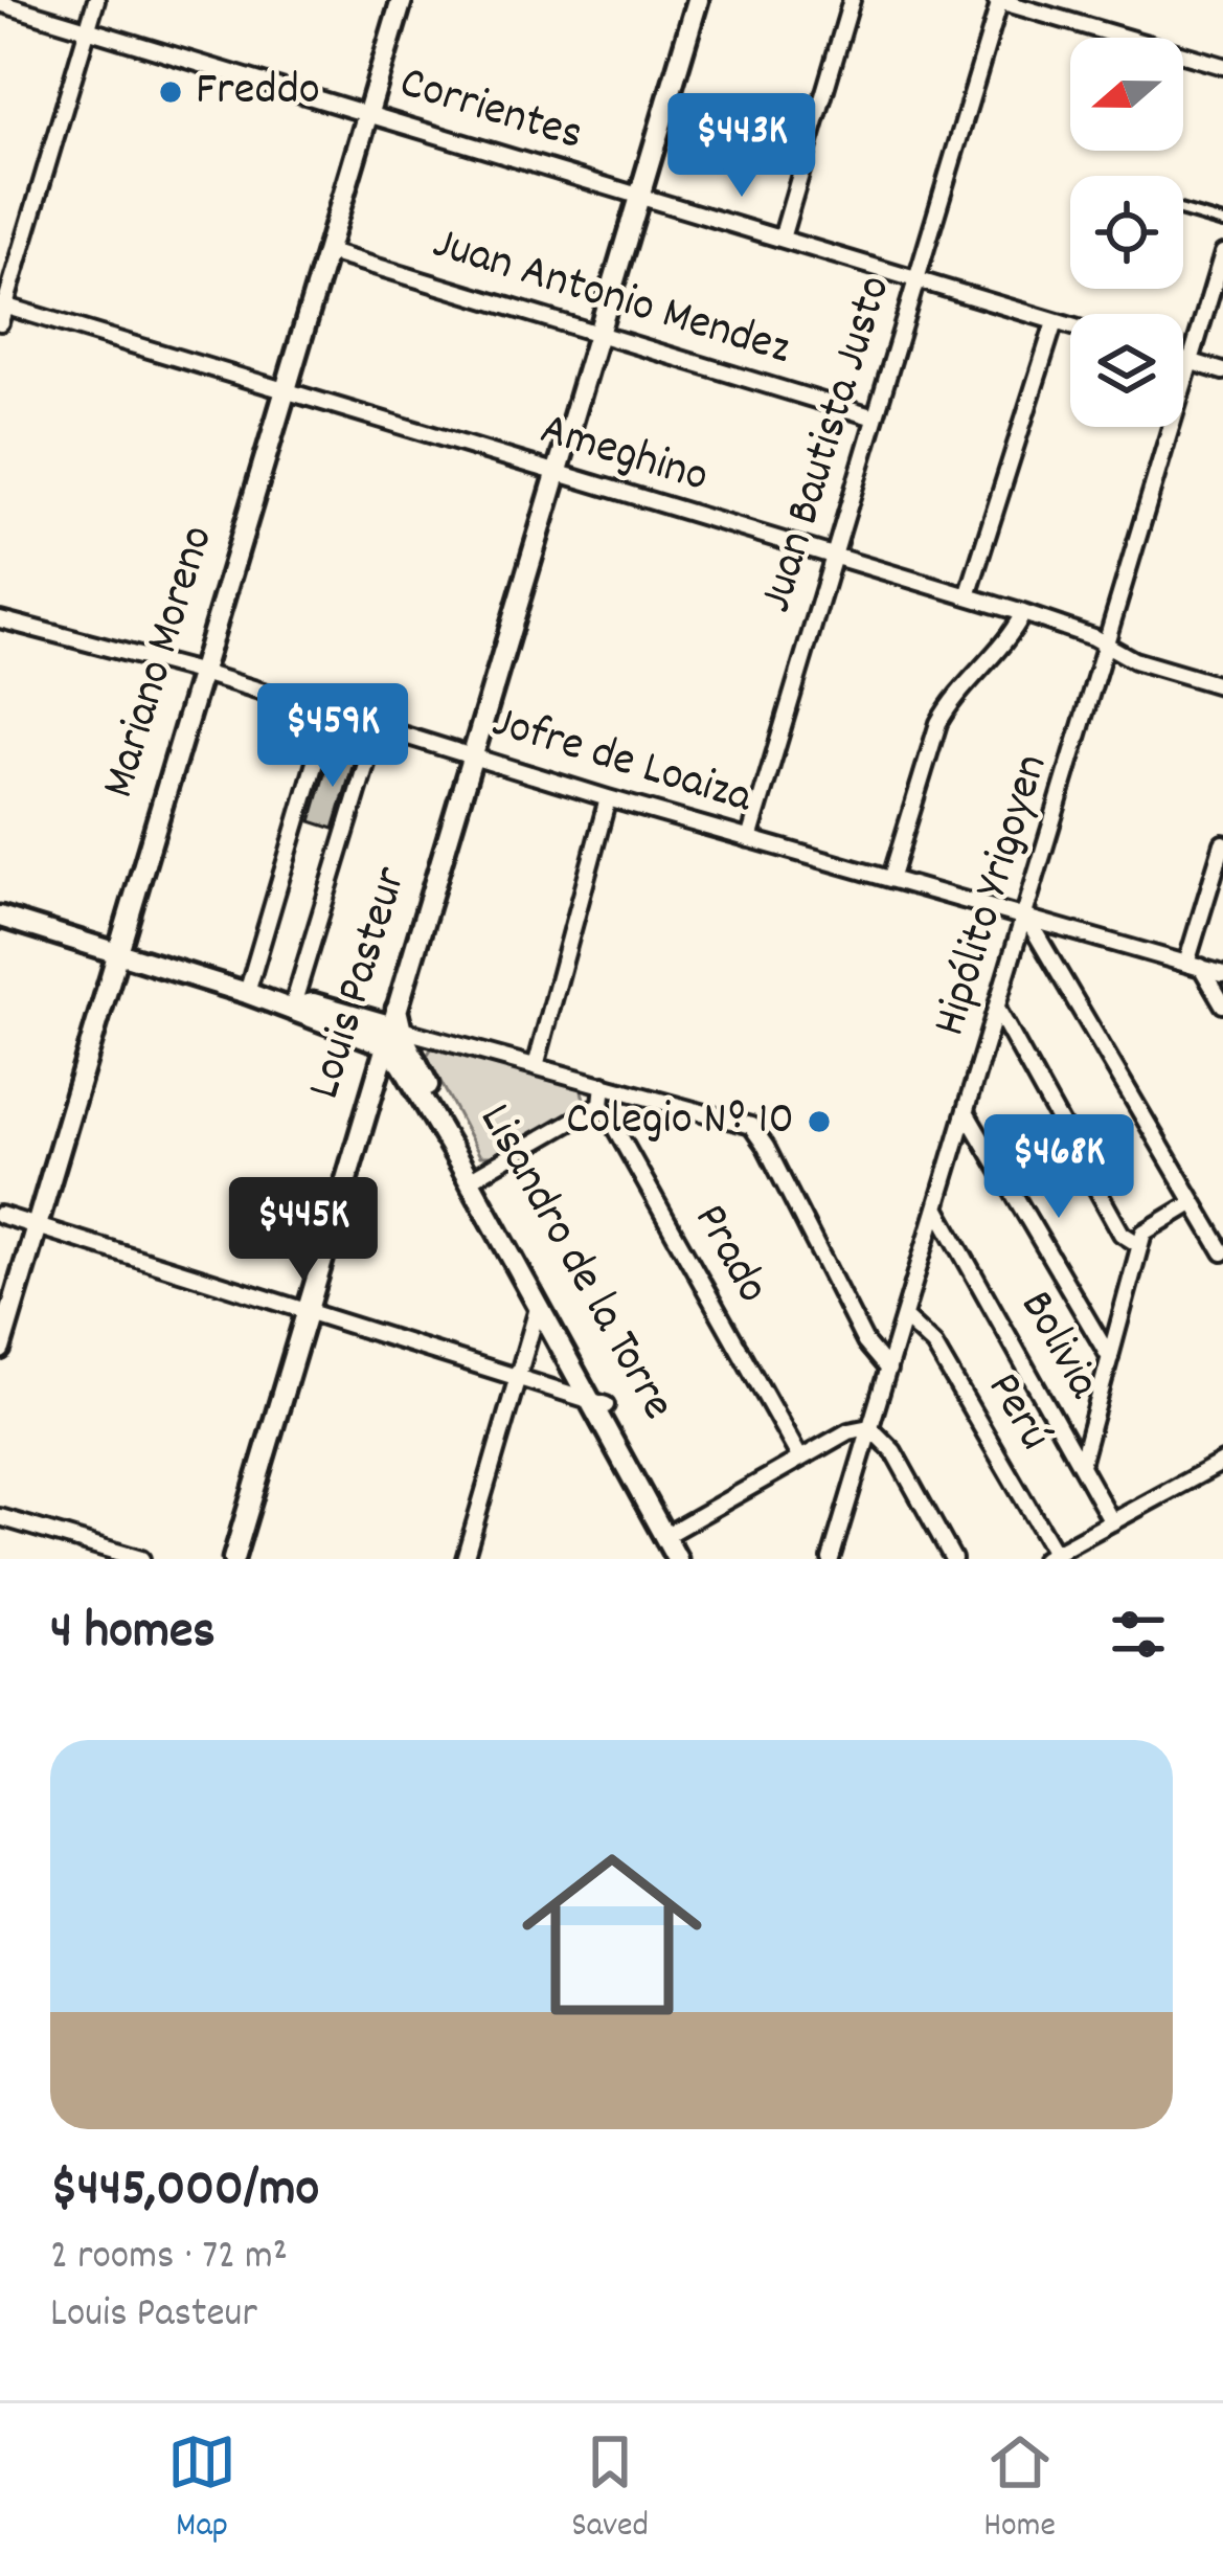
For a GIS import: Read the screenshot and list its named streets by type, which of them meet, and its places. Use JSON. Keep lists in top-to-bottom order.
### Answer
{
  "streets": {
    "main road": ["Mariano Moreno", "Louis Pasteur", "Lisandro de la Torre"],
    "street": [
      "Corrientes",
      "Juan Antonio Mendez",
      "Juan Bautista Justo",
      "Ameghino",
      "Jofre de Loaiza",
      "Hipólito Yrigoyen",
      "Prado",
      "Bolivia",
      "Perú"
    ]
  },
  "crossings": [
    ["Corrientes", "Juan Bautista Justo"],
    ["Corrientes", "Mariano Moreno"],
    ["Corrientes", "Louis Pasteur"],
    ["Juan Antonio Mendez", "Juan Bautista Justo"],
    ["Juan Antonio Mendez", "Mariano Moreno"],
    ["Juan Antonio Mendez", "Louis Pasteur"],
    ["Juan Bautista Justo", "Ameghino"],
    ["Juan Bautista Justo", "Jofre de Loaiza"],
    ["Ameghino", "Mariano Moreno"],
    ["Ameghino", "Hipólito Yrigoyen"],
    ["Ameghino", "Louis Pasteur"],
    ["Mariano Moreno", "Jofre de Loaiza"],
    ["Jofre de Loaiza", "Hipólito Yrigoyen"],
    ["Jofre de Loaiza", "Louis Pasteur"],
    ["Hipólito Yrigoyen", "Bolivia"],
    ["Hipólito Yrigoyen", "Perú"],
    ["Louis Pasteur", "Lisandro de la Torre"]
  ],
  "places": ["Freddo", "Colegio Nº 10"],
  "north": "left",
  "page": {
    "price": [
      "$443K",
      "$459K",
      "$468K",
      "$445K"
    ],
    "heading": "4 homes",
    "list": [
      {
        "name": "$445,000/mo",
        "note": "2 rooms · 72 m² · Louis Pasteur"
      }
    ],
    "tabs": ["Map", "Saved", "Home"]
  }
}
